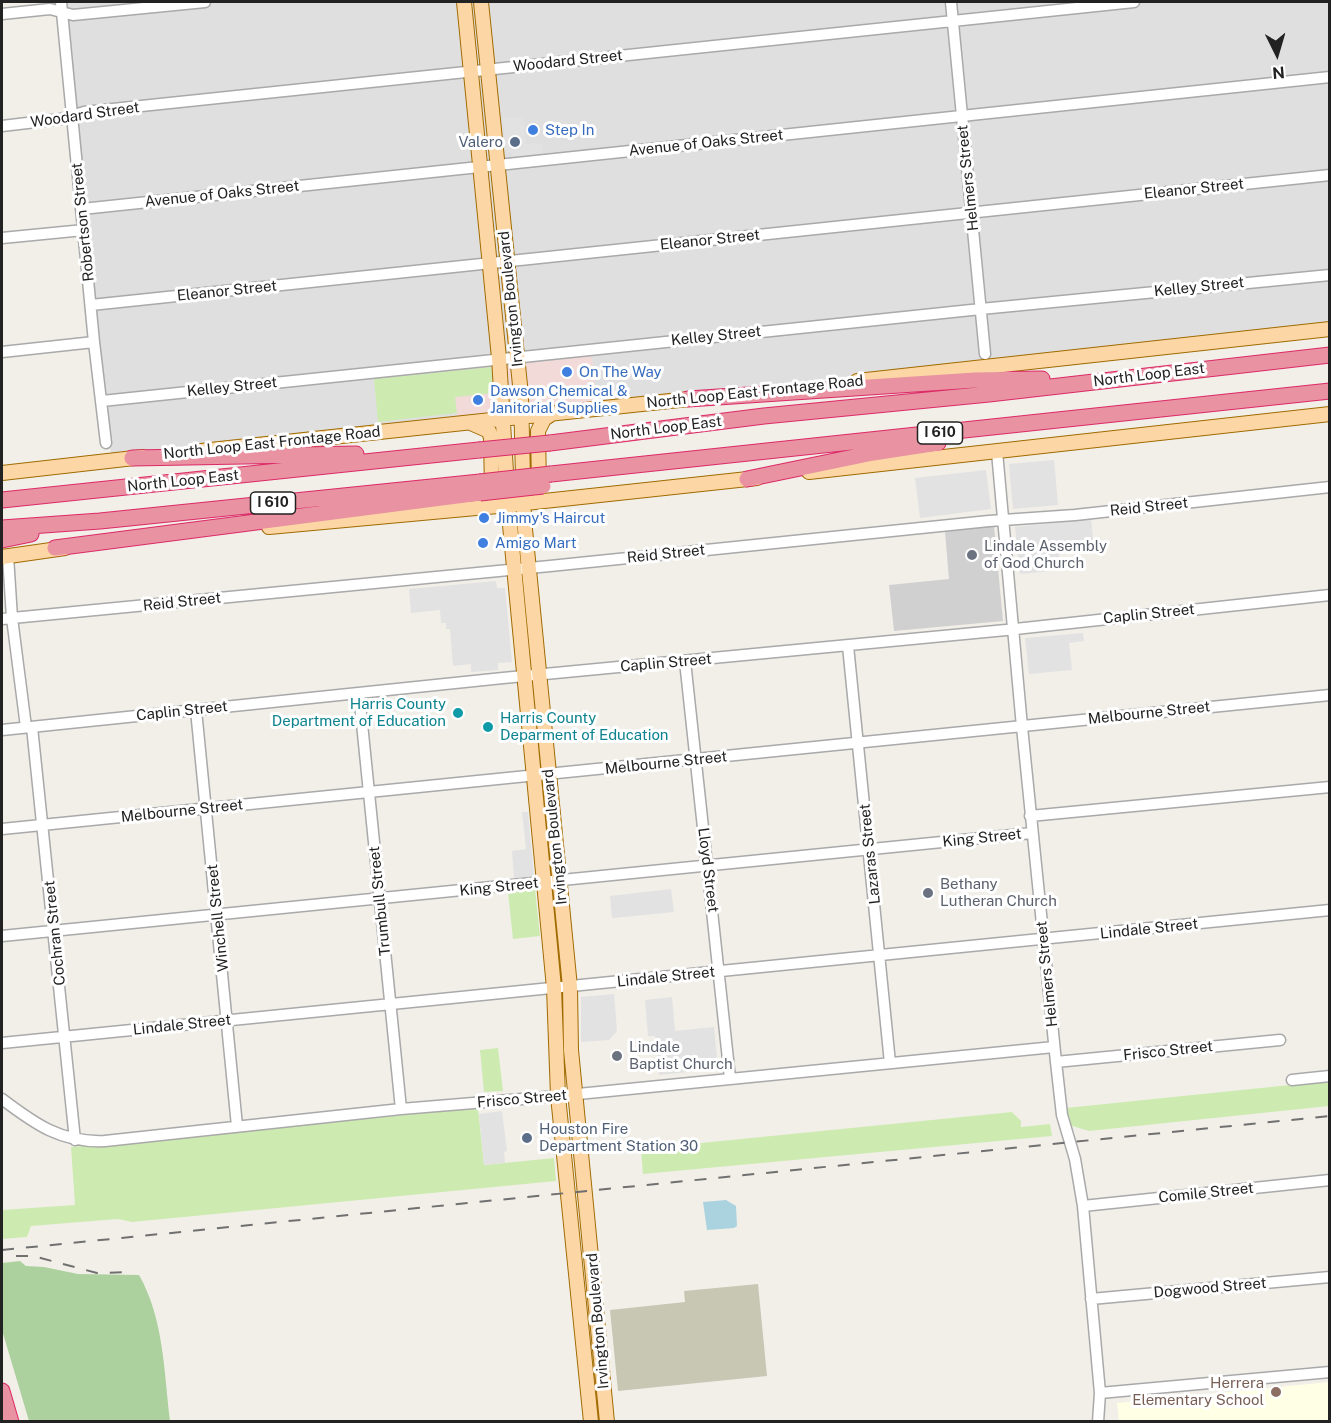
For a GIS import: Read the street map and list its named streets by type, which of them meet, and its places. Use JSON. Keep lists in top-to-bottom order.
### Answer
{
  "streets": {
    "highway": ["North Loop East", "I 610"],
    "main road": ["Irvington Boulevard", "North Loop East Frontage Road"],
    "street": [
      "Woodard Street",
      "Avenue of Oaks Street",
      "Helmers Street",
      "Eleanor Street",
      "Robertson Street",
      "Kelley Street",
      "Reid Street",
      "Caplin Street",
      "Melbourne Street",
      "King Street",
      "Lazaras Street",
      "Lloyd Street",
      "Trumbull Street",
      "Winchell Street",
      "Lindale Street",
      "Cochran Street",
      "Frisco Street",
      "Comile Street",
      "Dogwood Street"
    ]
  },
  "crossings": [
    ["Woodard Street", "Helmers Street"],
    ["Woodard Street", "Robertson Street"],
    ["Woodard Street", "Irvington Boulevard"],
    ["Avenue of Oaks Street", "Helmers Street"],
    ["Avenue of Oaks Street", "Robertson Street"],
    ["Avenue of Oaks Street", "Irvington Boulevard"],
    ["Helmers Street", "Eleanor Street"],
    ["Helmers Street", "Kelley Street"],
    ["Helmers Street", "Reid Street"],
    ["Helmers Street", "Caplin Street"],
    ["Helmers Street", "Melbourne Street"],
    ["Helmers Street", "King Street"],
    ["Helmers Street", "Lindale Street"],
    ["Helmers Street", "Frisco Street"],
    ["Helmers Street", "Comile Street"],
    ["Helmers Street", "Dogwood Street"],
    ["Eleanor Street", "Robertson Street"],
    ["Eleanor Street", "Irvington Boulevard"],
    ["Robertson Street", "Kelley Street"],
    ["Kelley Street", "Irvington Boulevard"],
    ["Irvington Boulevard", "North Loop East Frontage Road"],
    ["Irvington Boulevard", "Reid Street"],
    ["Irvington Boulevard", "Caplin Street"],
    ["Irvington Boulevard", "Melbourne Street"],
    ["Irvington Boulevard", "King Street"],
    ["Irvington Boulevard", "Lindale Street"],
    ["Irvington Boulevard", "Frisco Street"],
    ["Reid Street", "Cochran Street"],
    ["Caplin Street", "Lazaras Street"],
    ["Caplin Street", "Lloyd Street"],
    ["Caplin Street", "Trumbull Street"],
    ["Caplin Street", "Winchell Street"],
    ["Caplin Street", "Cochran Street"],
    ["Melbourne Street", "Lazaras Street"],
    ["Melbourne Street", "Lloyd Street"],
    ["Melbourne Street", "Trumbull Street"],
    ["Melbourne Street", "Winchell Street"],
    ["Melbourne Street", "Cochran Street"],
    ["King Street", "Lazaras Street"],
    ["King Street", "Lloyd Street"],
    ["King Street", "Trumbull Street"],
    ["King Street", "Winchell Street"],
    ["King Street", "Cochran Street"],
    ["Lazaras Street", "Lindale Street"],
    ["Lazaras Street", "Frisco Street"],
    ["Lloyd Street", "Lindale Street"],
    ["Lloyd Street", "Frisco Street"],
    ["Trumbull Street", "Lindale Street"],
    ["Trumbull Street", "Frisco Street"],
    ["Winchell Street", "Lindale Street"],
    ["Winchell Street", "Frisco Street"],
    ["Lindale Street", "Cochran Street"],
    ["Cochran Street", "Frisco Street"]
  ],
  "places": [
    "Step In",
    "Valero",
    "On The Way",
    "Dawson Chemical & Janitorial Supplies",
    "Jimmy's Haircut",
    "Amigo Mart",
    "Lindale Assembly of God Church",
    "Harris County Department of Education",
    "Harris County Deparment of Education",
    "Bethany Lutheran Church",
    "Lindale Baptist Church",
    "Houston Fire Department Station 30",
    "Herrera Elementary School"
  ],
  "north": "bottom"
}
